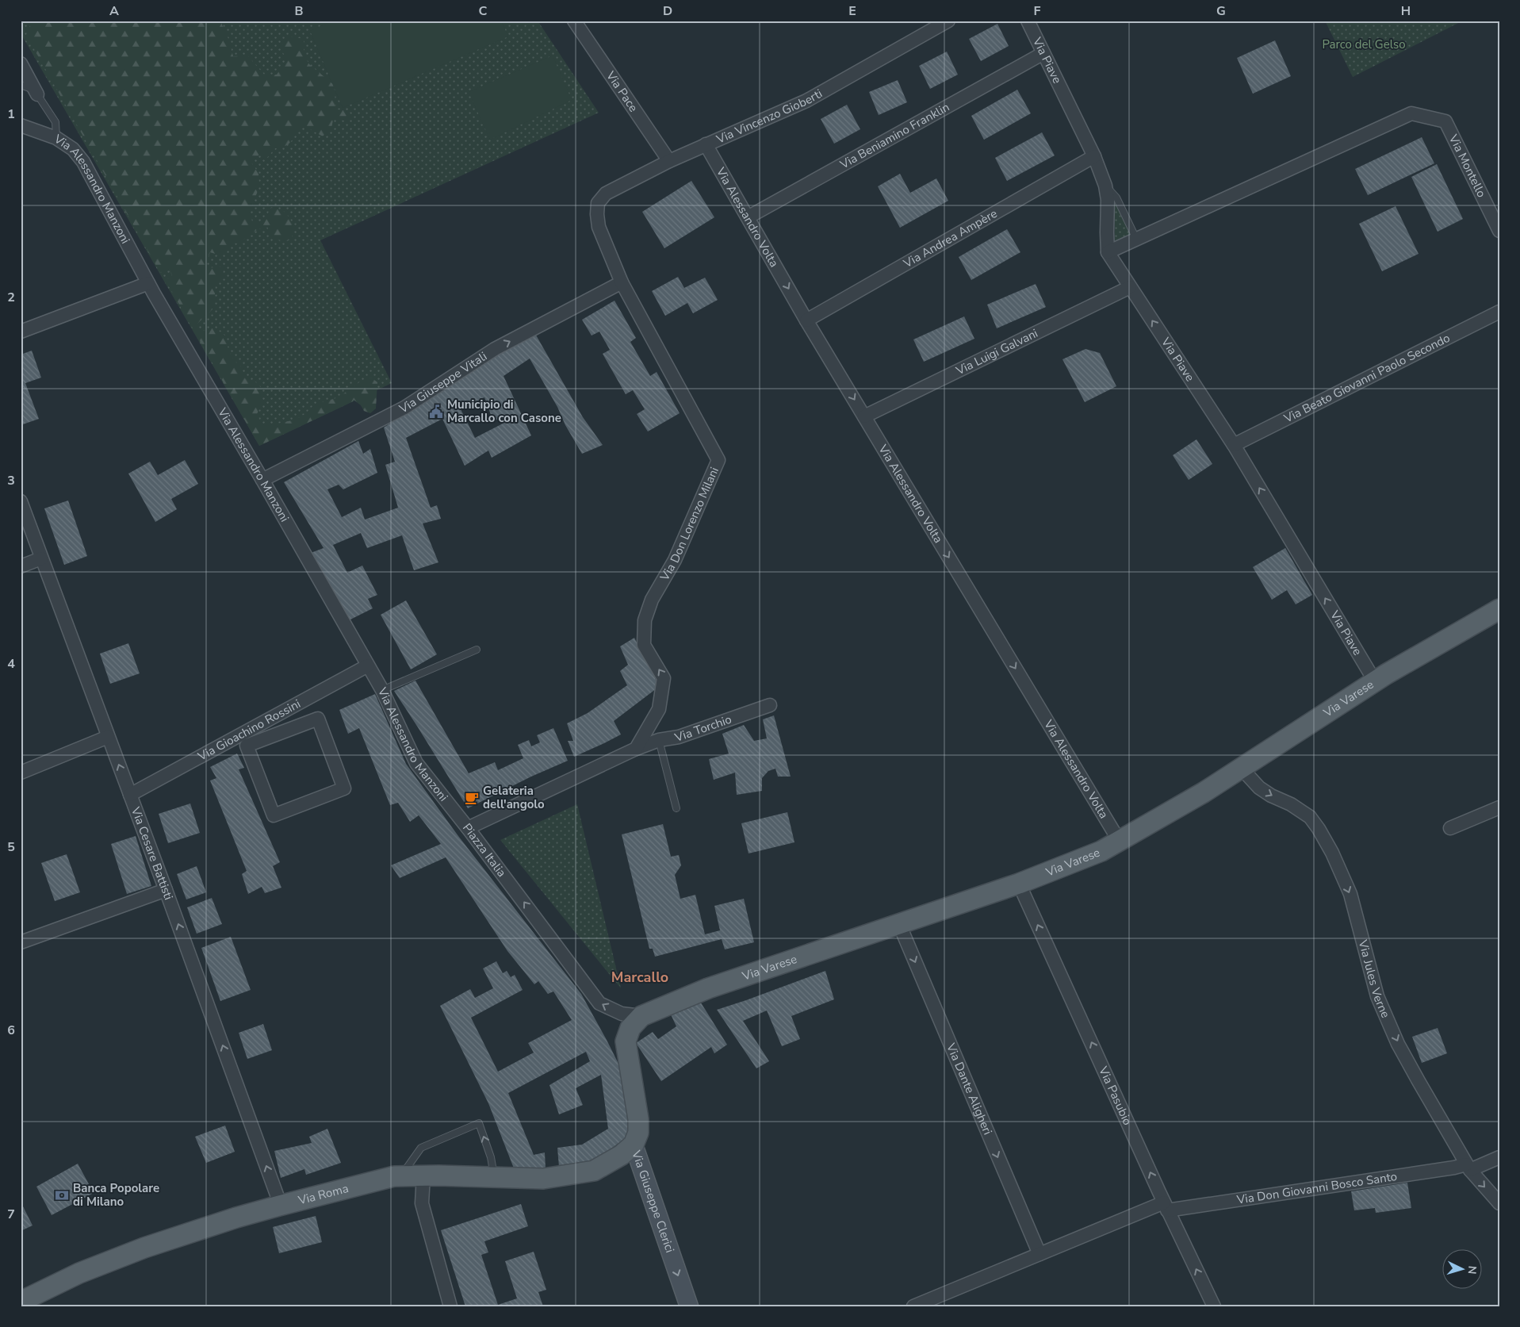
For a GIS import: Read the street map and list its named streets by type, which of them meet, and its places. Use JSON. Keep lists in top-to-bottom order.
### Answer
{
  "streets": {
    "main road": ["Via Varese", "Via Roma", "Via Giuseppe Clerici"],
    "street": [
      "Via Piave",
      "Via Pace",
      "Via Vincenzo Gioberti",
      "Via Beniamino Franklin",
      "Via Montello",
      "Via Alessandro Manzoni",
      "Via Alessandro Volta",
      "Via Andrea Ampère",
      "Via Luigi Galvani",
      "Via Beato Giovanni Paolo Secondo",
      "Via Giuseppe Vitali",
      "Via Don Lorenzo Milani",
      "Via Torchio",
      "Via Gioachino Rossini",
      "Piazza Italia",
      "Via Cesare Battisti",
      "Via Jules Verne",
      "Via Dante Aligheri",
      "Via Pasubio",
      "Via Don Giovanni Bosco Santo"
    ]
  },
  "crossings": [
    ["Via Piave", "Via Beniamino Franklin"],
    ["Via Piave", "Via Andrea Ampère"],
    ["Via Piave", "Via Luigi Galvani"],
    ["Via Piave", "Via Beato Giovanni Paolo Secondo"],
    ["Via Piave", "Via Varese"],
    ["Via Pace", "Via Vincenzo Gioberti"],
    ["Via Vincenzo Gioberti", "Via Alessandro Volta"],
    ["Via Vincenzo Gioberti", "Via Don Lorenzo Milani"],
    ["Via Beniamino Franklin", "Via Alessandro Volta"],
    ["Via Alessandro Manzoni", "Via Giuseppe Vitali"],
    ["Via Alessandro Manzoni", "Via Gioachino Rossini"],
    ["Via Alessandro Manzoni", "Piazza Italia"],
    ["Via Alessandro Volta", "Via Andrea Ampère"],
    ["Via Alessandro Volta", "Via Luigi Galvani"],
    ["Via Alessandro Volta", "Via Varese"],
    ["Via Giuseppe Vitali", "Via Don Lorenzo Milani"],
    ["Via Don Lorenzo Milani", "Via Torchio"],
    ["Via Don Lorenzo Milani", "Piazza Italia"],
    ["Via Varese", "Piazza Italia"],
    ["Via Varese", "Via Jules Verne"],
    ["Via Varese", "Via Dante Aligheri"],
    ["Via Varese", "Via Pasubio"],
    ["Via Varese", "Via Giuseppe Clerici"],
    ["Via Torchio", "Piazza Italia"],
    ["Via Gioachino Rossini", "Via Cesare Battisti"],
    ["Via Cesare Battisti", "Via Roma"],
    ["Via Jules Verne", "Via Don Giovanni Bosco Santo"],
    ["Via Dante Aligheri", "Via Don Giovanni Bosco Santo"],
    ["Via Pasubio", "Via Don Giovanni Bosco Santo"],
    ["Via Roma", "Via Giuseppe Clerici"]
  ],
  "one_way": [
    "Via Piave",
    "Via Alessandro Volta",
    "Via Giuseppe Vitali",
    "Via Don Lorenzo Milani",
    "Piazza Italia",
    "Via Cesare Battisti",
    "Via Jules Verne",
    "Via Dante Aligheri",
    "Via Pasubio",
    "Via Giuseppe Clerici"
  ],
  "districts": ["Marcallo"],
  "parks": ["Parco del Gelso"],
  "places": {
    "public building": ["Municipio di Marcallo con Casone"],
    "cafe": ["Gelateria dell'angolo"],
    "bank": ["Banca Popolare di Milano"]
  },
  "north": "right",
  "grid": {
    "columns": [
      "A",
      "B",
      "C",
      "D",
      "E",
      "F",
      "G",
      "H"
    ],
    "rows": [
      "1",
      "2",
      "3",
      "4",
      "5",
      "6",
      "7"
    ]
  }
}
